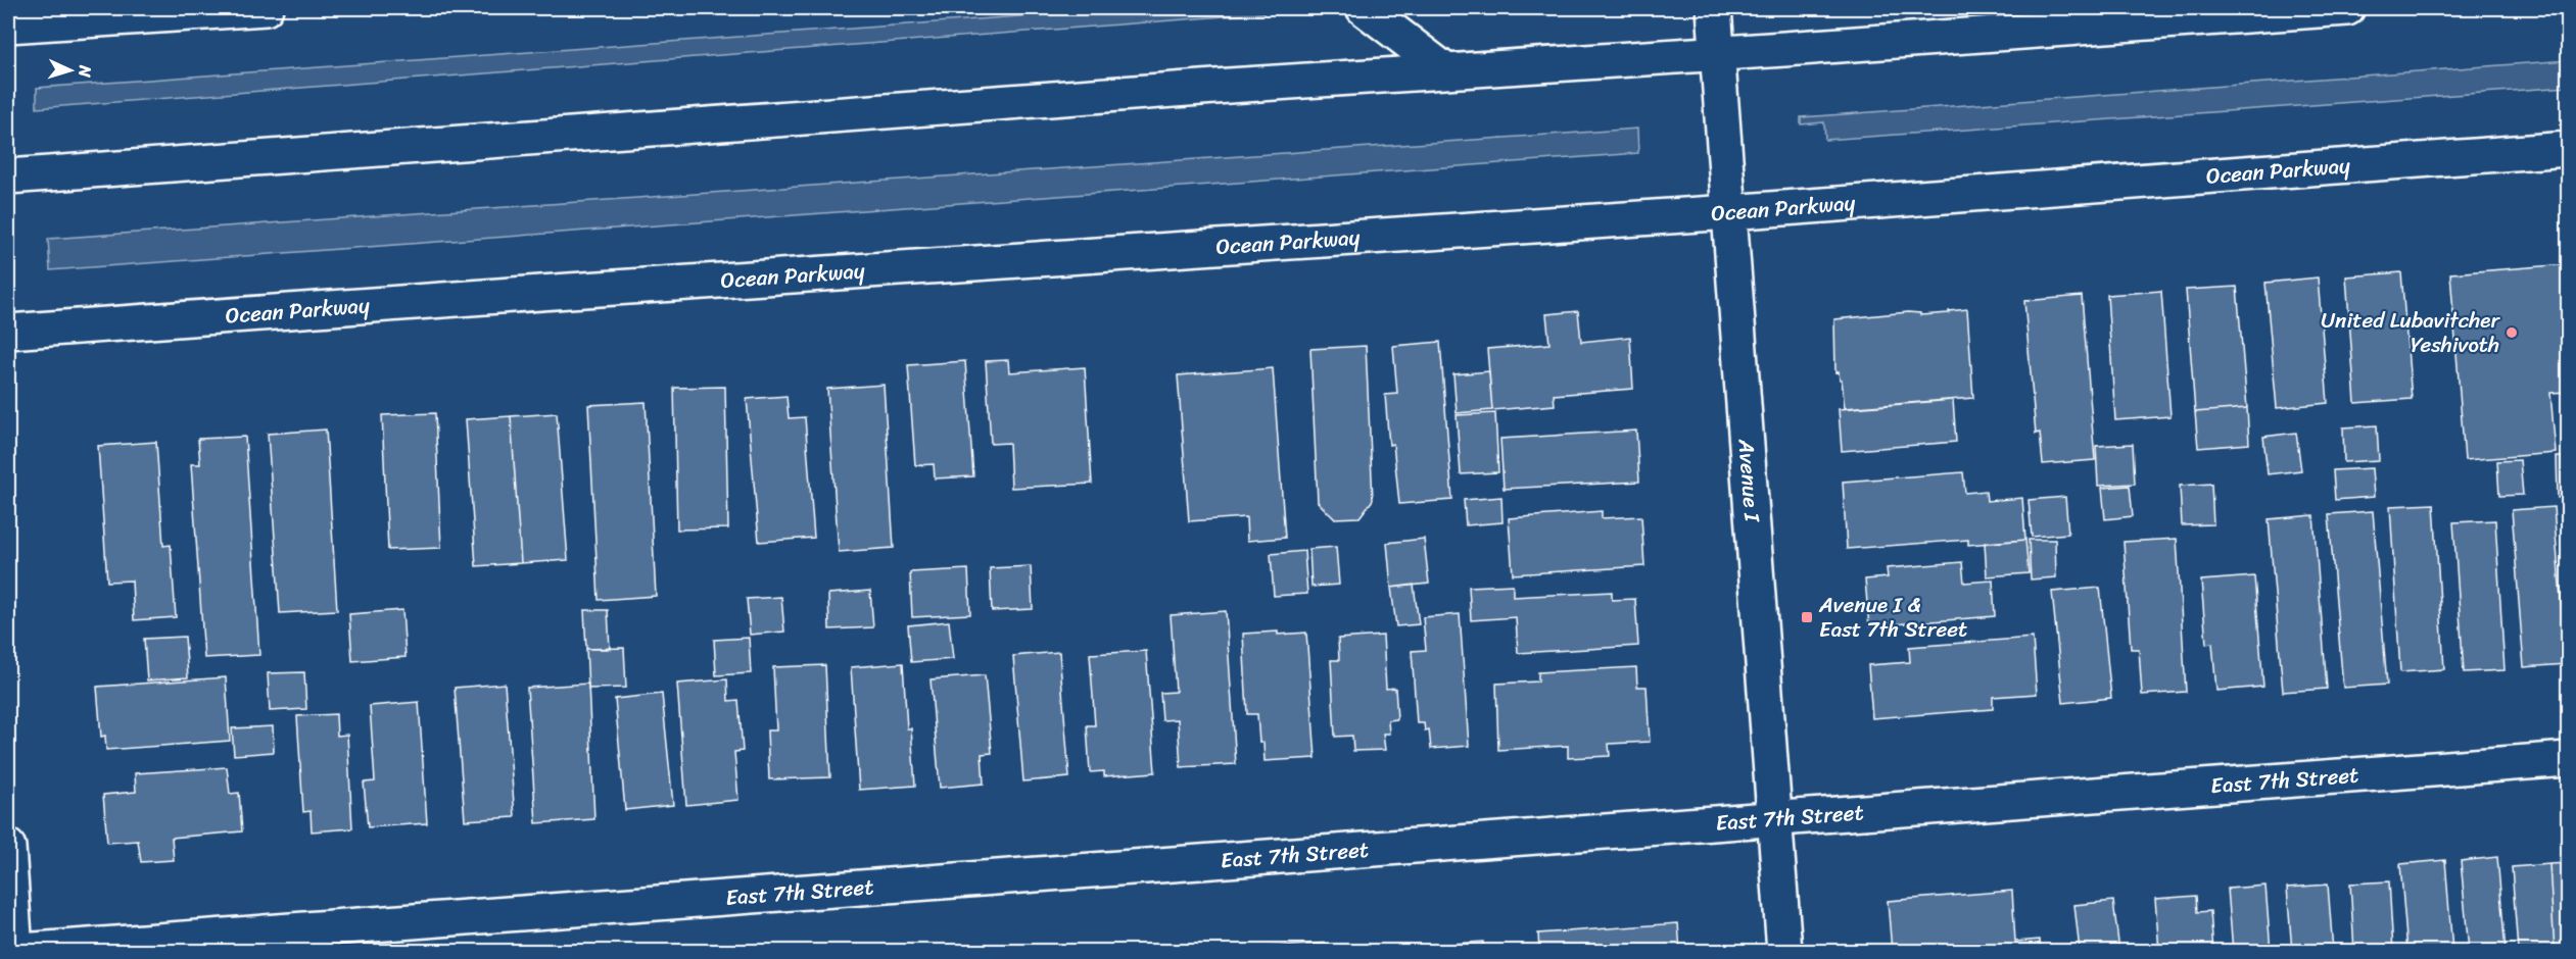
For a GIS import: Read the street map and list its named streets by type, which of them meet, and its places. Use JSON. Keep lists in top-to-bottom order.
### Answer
{
  "streets": {
    "street": ["Ocean Parkway", "Avenue I", "East 7th Street"]
  },
  "crossings": [
    ["Ocean Parkway", "Avenue I"],
    ["Avenue I", "East 7th Street"]
  ],
  "places": {
    "other": ["United Lubavitcher Yeshivoth"],
    "transit": ["Avenue I & East 7th Street"]
  },
  "north": "right"
}
